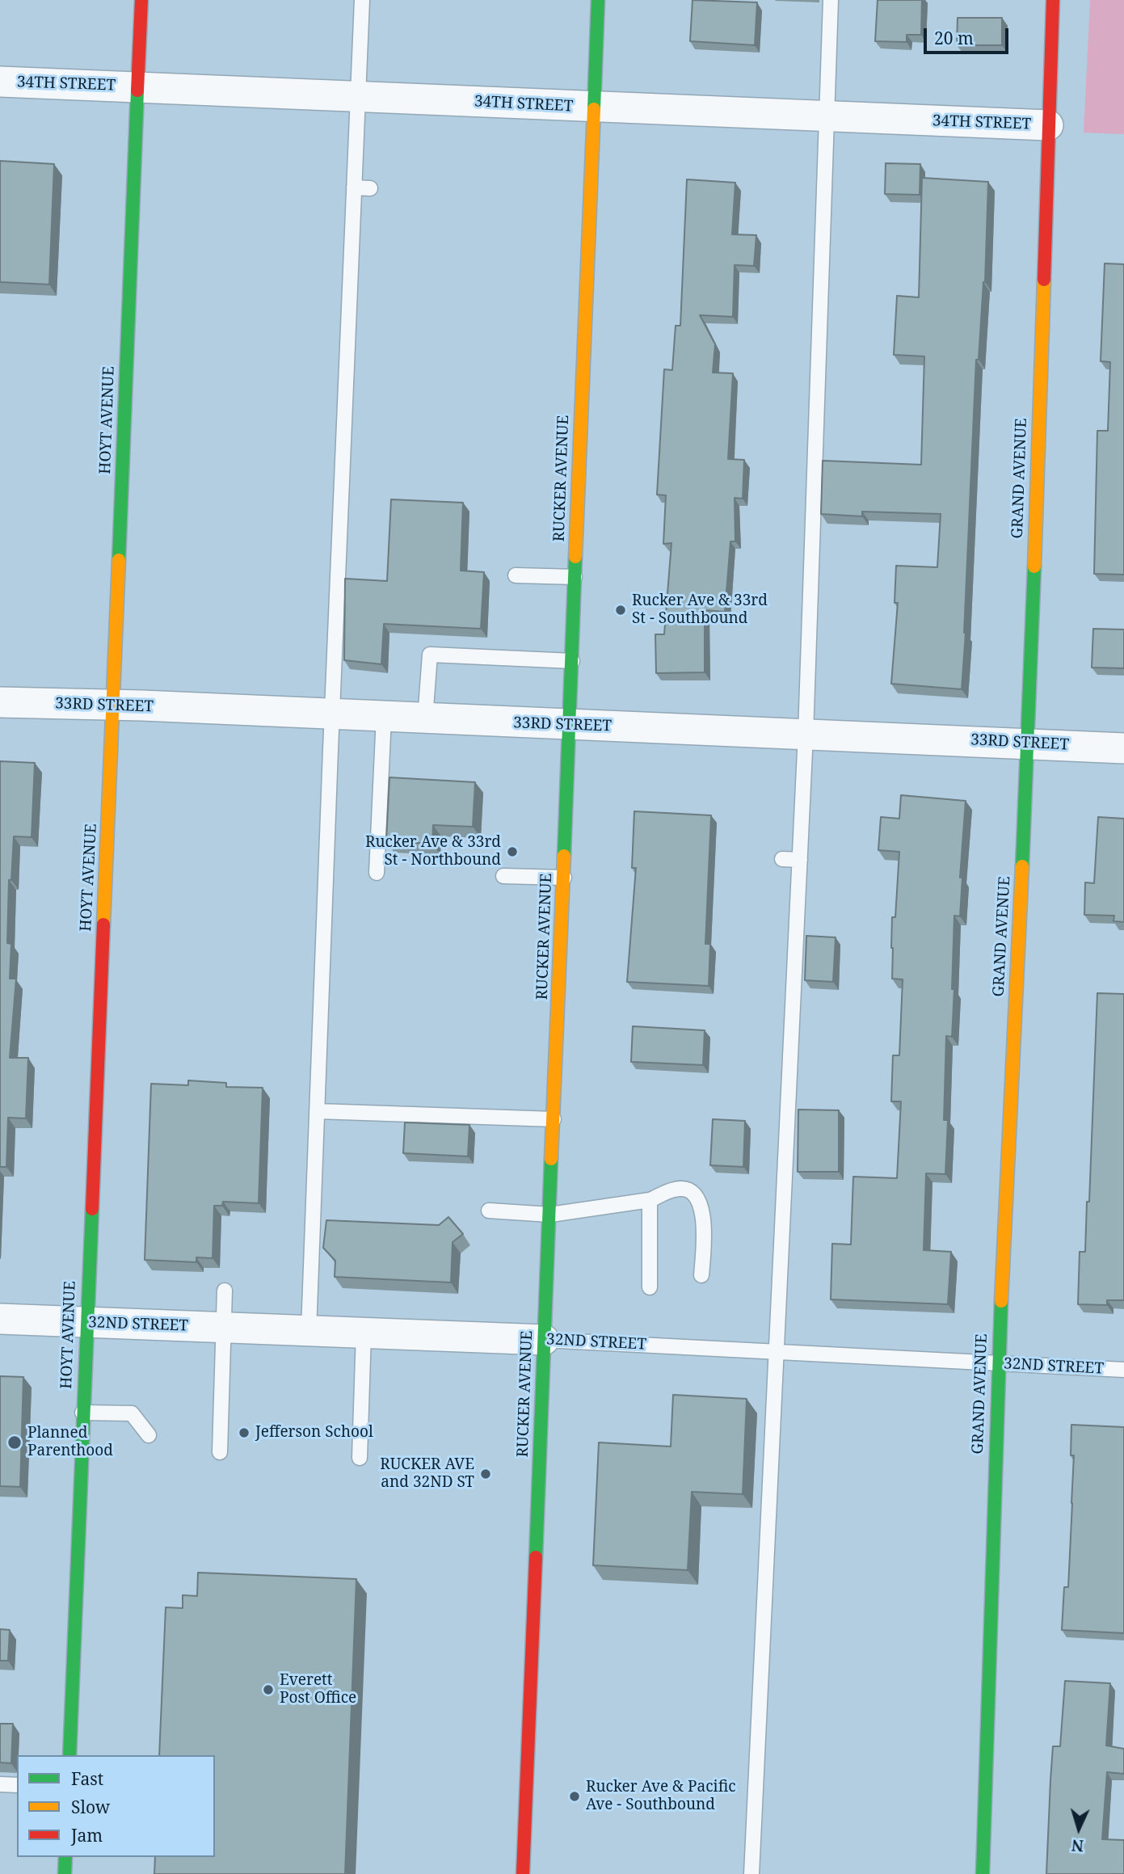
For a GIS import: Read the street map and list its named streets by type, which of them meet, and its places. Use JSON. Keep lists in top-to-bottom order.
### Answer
{
  "streets": {
    "street": [
      "34TH STREET",
      "HOYT AVENUE",
      "RUCKER AVENUE",
      "GRAND AVENUE",
      "33RD STREET",
      "32ND STREET"
    ]
  },
  "crossings": [
    ["34TH STREET", "HOYT AVENUE"],
    ["34TH STREET", "RUCKER AVENUE"],
    ["34TH STREET", "GRAND AVENUE"],
    ["HOYT AVENUE", "33RD STREET"],
    ["HOYT AVENUE", "32ND STREET"],
    ["RUCKER AVENUE", "33RD STREET"],
    ["RUCKER AVENUE", "32ND STREET"],
    ["GRAND AVENUE", "33RD STREET"],
    ["GRAND AVENUE", "32ND STREET"]
  ],
  "places": [
    "Rucker Ave & 33rd St - Southbound",
    "Rucker Ave & 33rd St - Northbound",
    "Jefferson School",
    "Planned Parenthood",
    "RUCKER AVE and 32ND ST",
    "Everett Post Office",
    "Rucker Ave & Pacific Ave - Southbound"
  ],
  "legend": ["Fast", "Slow", "Jam"],
  "scale_bar": "20 m",
  "north": "bottom"
}
